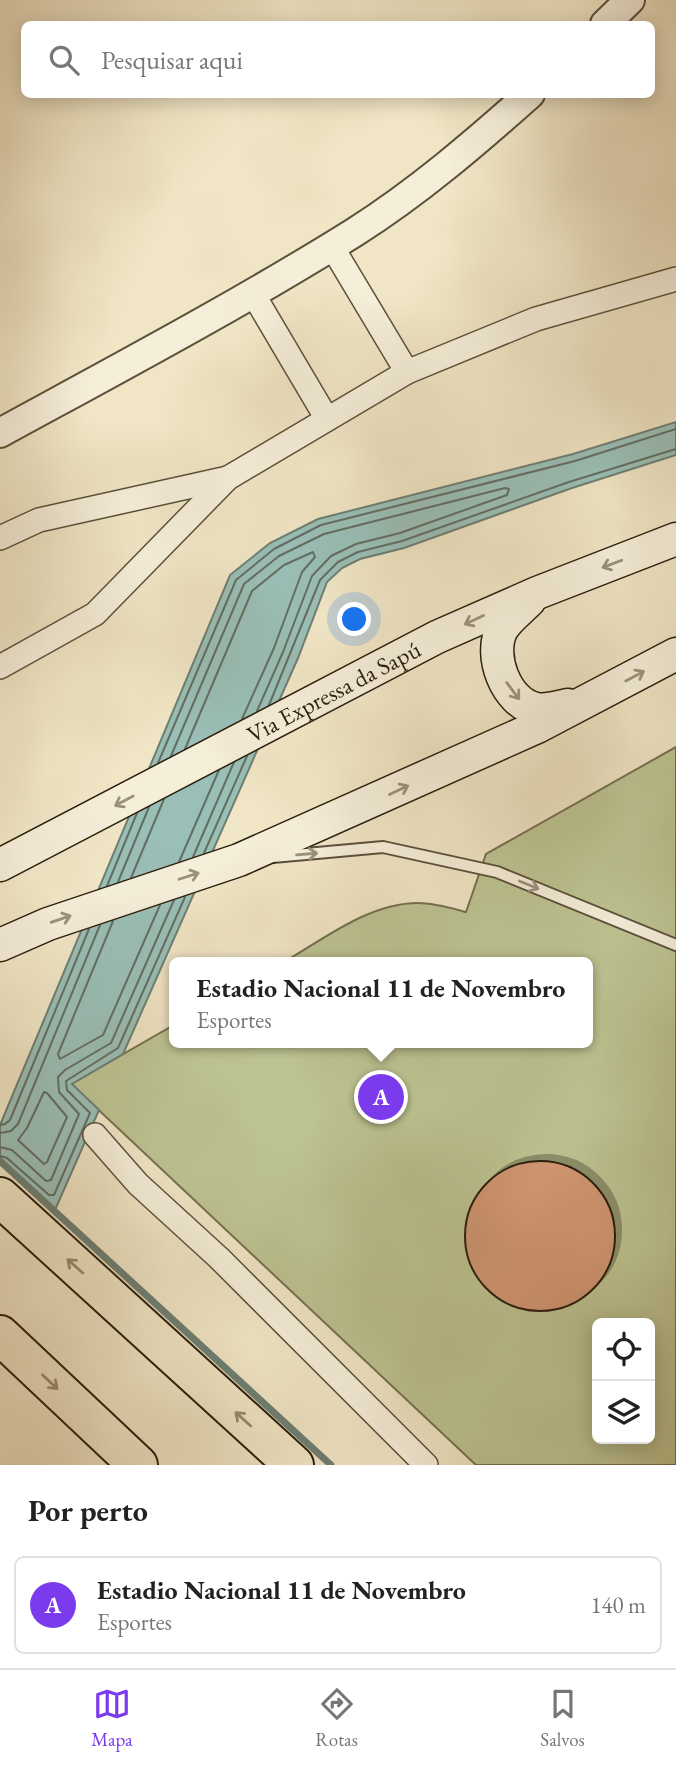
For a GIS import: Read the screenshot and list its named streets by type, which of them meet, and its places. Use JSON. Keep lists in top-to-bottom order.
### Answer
{
  "streets": {
    "main road": ["Via Expressa da Sapú"]
  },
  "page": {
    "search": "Pesquisar aqui",
    "popup": ["Estadio Nacional 11 de Novembro", "Esportes"],
    "pins": "A",
    "heading": "Por perto",
    "list": [
      {
        "mark": "A",
        "name": "Estadio Nacional 11 de Novembro",
        "note": "Esportes",
        "value": "140 m"
      }
    ],
    "nav": ["Mapa", "Rotas", "Salvos"]
  }
}
